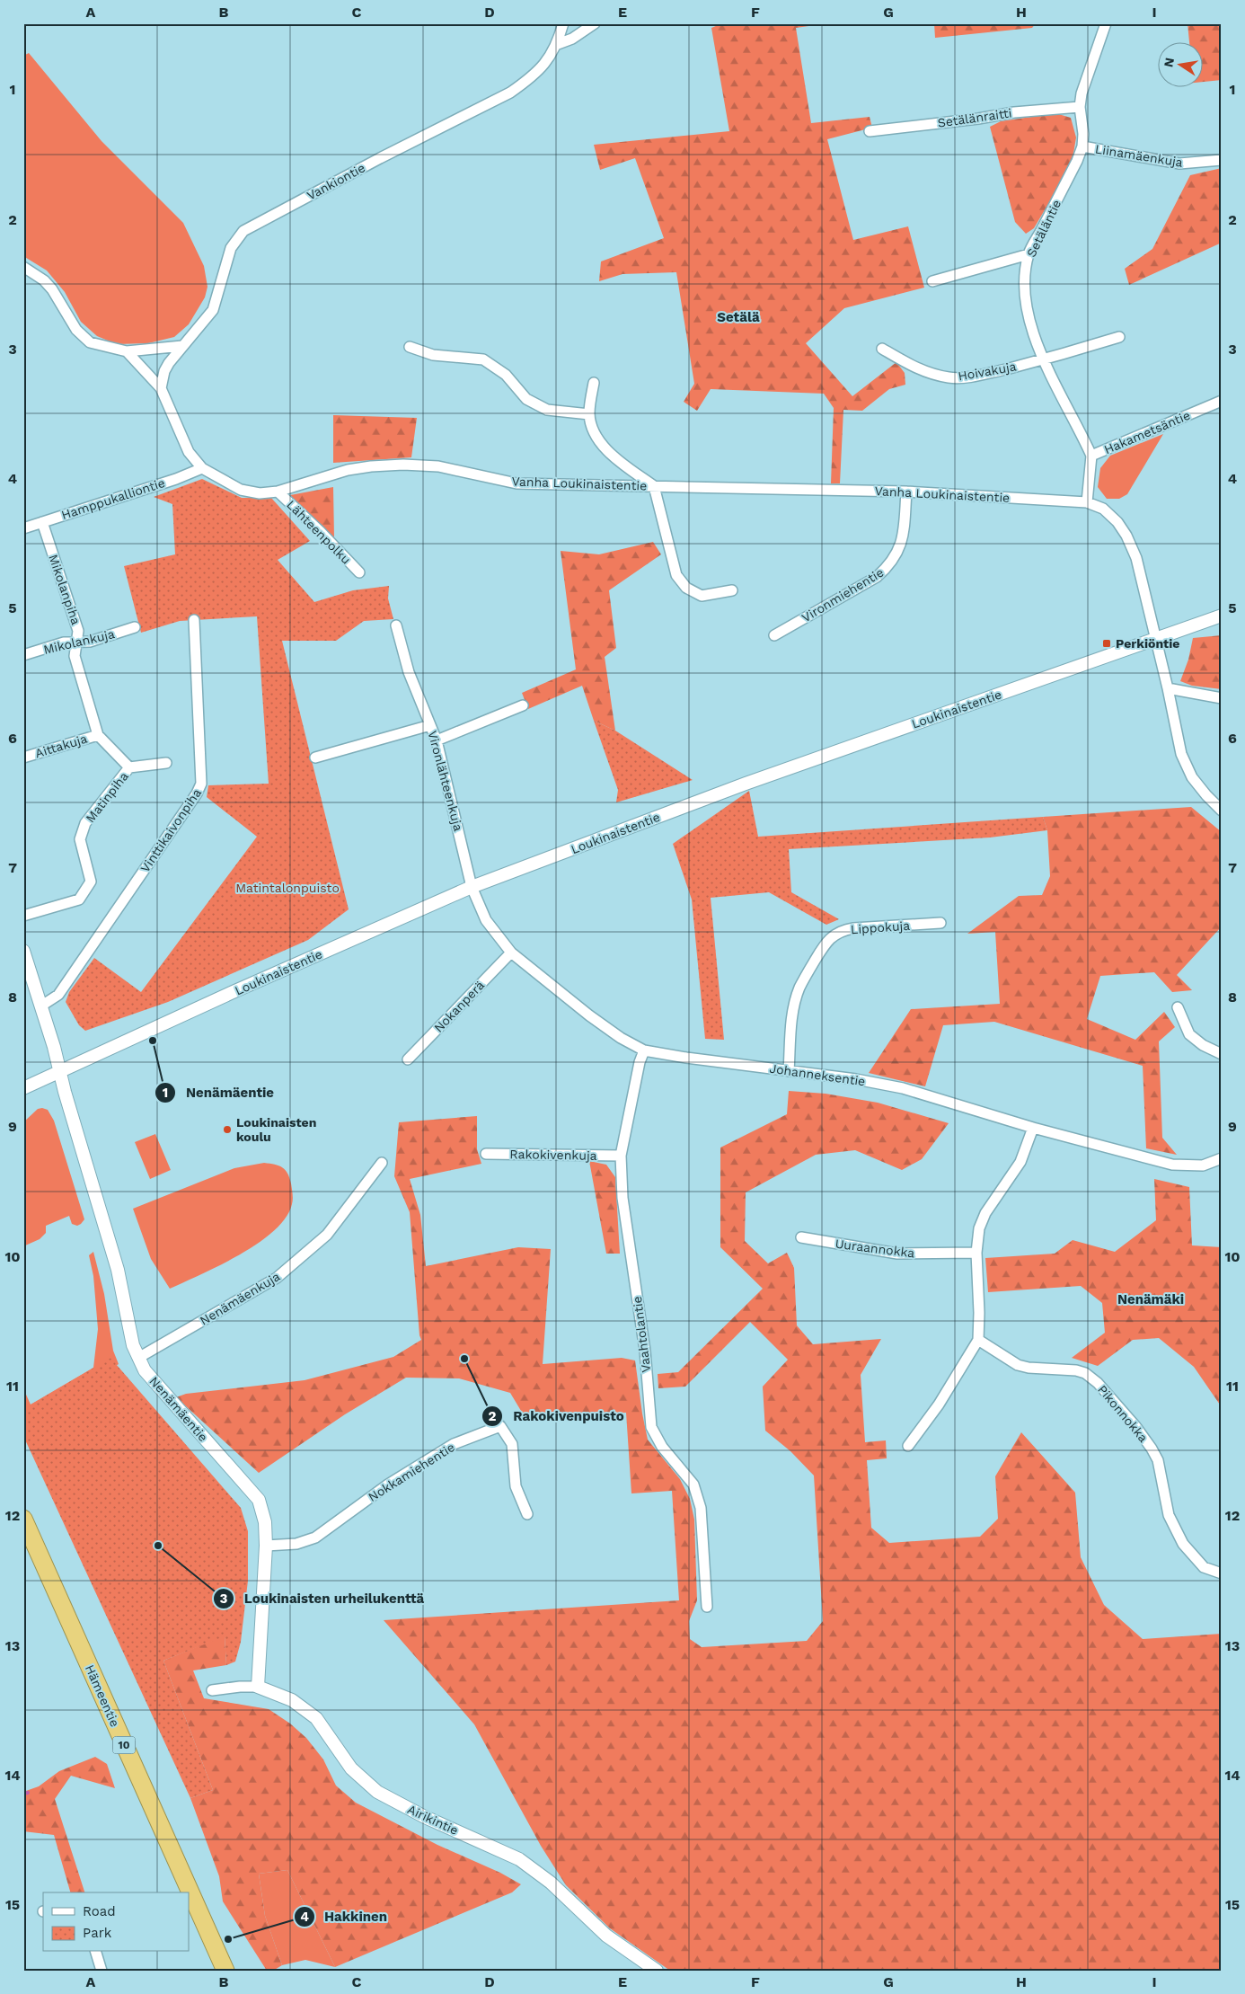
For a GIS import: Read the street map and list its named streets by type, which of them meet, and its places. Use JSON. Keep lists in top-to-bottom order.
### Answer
{
  "streets": {
    "highway": ["Hämeentie", "10"],
    "street": [
      "Setälänraitti",
      "Liinamäenkuja",
      "Vankiontie",
      "Setäläntie",
      "Hoivakuja",
      "Hakametsäntie",
      "Vanha Loukinaistentie",
      "Hamppukalliontie",
      "Lähteenpolku",
      "Mikolanpiha",
      "Vironmiehentie",
      "Mikolankuja",
      "Loukinaistentie",
      "Aittakuja",
      "Vironlähteenkuja",
      "Matinpiha",
      "Vinttikaivonpiha",
      "Lippokuja",
      "Nokanperä",
      "Johanneksentie",
      "Rakokivenkuja",
      "Uuraannokka",
      "Nenämäenkuja",
      "Vaahtolantie",
      "Nenämäentie",
      "Pikonnokka",
      "Nokkamiehentie",
      "Airikintie"
    ]
  },
  "crossings": [
    ["Setälänraitti", "Setäläntie"],
    ["Liinamäenkuja", "Setäläntie"],
    ["Vankiontie", "Vanha Loukinaistentie"],
    ["Setäläntie", "Hoivakuja"],
    ["Setäläntie", "Hakametsäntie"],
    ["Hakametsäntie", "Vanha Loukinaistentie"],
    ["Vanha Loukinaistentie", "Hamppukalliontie"],
    ["Vanha Loukinaistentie", "Lähteenpolku"],
    ["Vanha Loukinaistentie", "Vironmiehentie"],
    ["Vanha Loukinaistentie", "Loukinaistentie"],
    ["Hamppukalliontie", "Mikolanpiha"],
    ["Mikolanpiha", "Mikolankuja"],
    ["Mikolanpiha", "Aittakuja"],
    ["Loukinaistentie", "Vironlähteenkuja"],
    ["Loukinaistentie", "Johanneksentie"],
    ["Loukinaistentie", "Nenämäentie"],
    ["Aittakuja", "Matinpiha"],
    ["Vironlähteenkuja", "Johanneksentie"],
    ["Vinttikaivonpiha", "Nenämäentie"],
    ["Lippokuja", "Johanneksentie"],
    ["Nokanperä", "Johanneksentie"],
    ["Johanneksentie", "Vaahtolantie"],
    ["Rakokivenkuja", "Vaahtolantie"],
    ["Nenämäenkuja", "Nenämäentie"],
    ["Nenämäentie", "Nokkamiehentie"],
    ["Nenämäentie", "Airikintie"]
  ],
  "districts": ["Setälä", "Nenämäki"],
  "parks": ["Matintalonpuisto"],
  "places": {
    "transit": ["Perkiöntie"],
    "other": [
      "Nenämäentie",
      "Loukinaisten koulu",
      "Rakokivenpuisto",
      "Loukinaisten urheilukenttä",
      "Hakkinen"
    ]
  },
  "legend": ["Road", "Park"],
  "north": "left",
  "grid": {
    "columns": [
      "A",
      "B",
      "C",
      "D",
      "E",
      "F",
      "G",
      "H",
      "I"
    ],
    "rows": [
      "1",
      "2",
      "3",
      "4",
      "5",
      "6",
      "7",
      "8",
      "9",
      "10",
      "11",
      "12",
      "13",
      "14",
      "15"
    ]
  }
}
